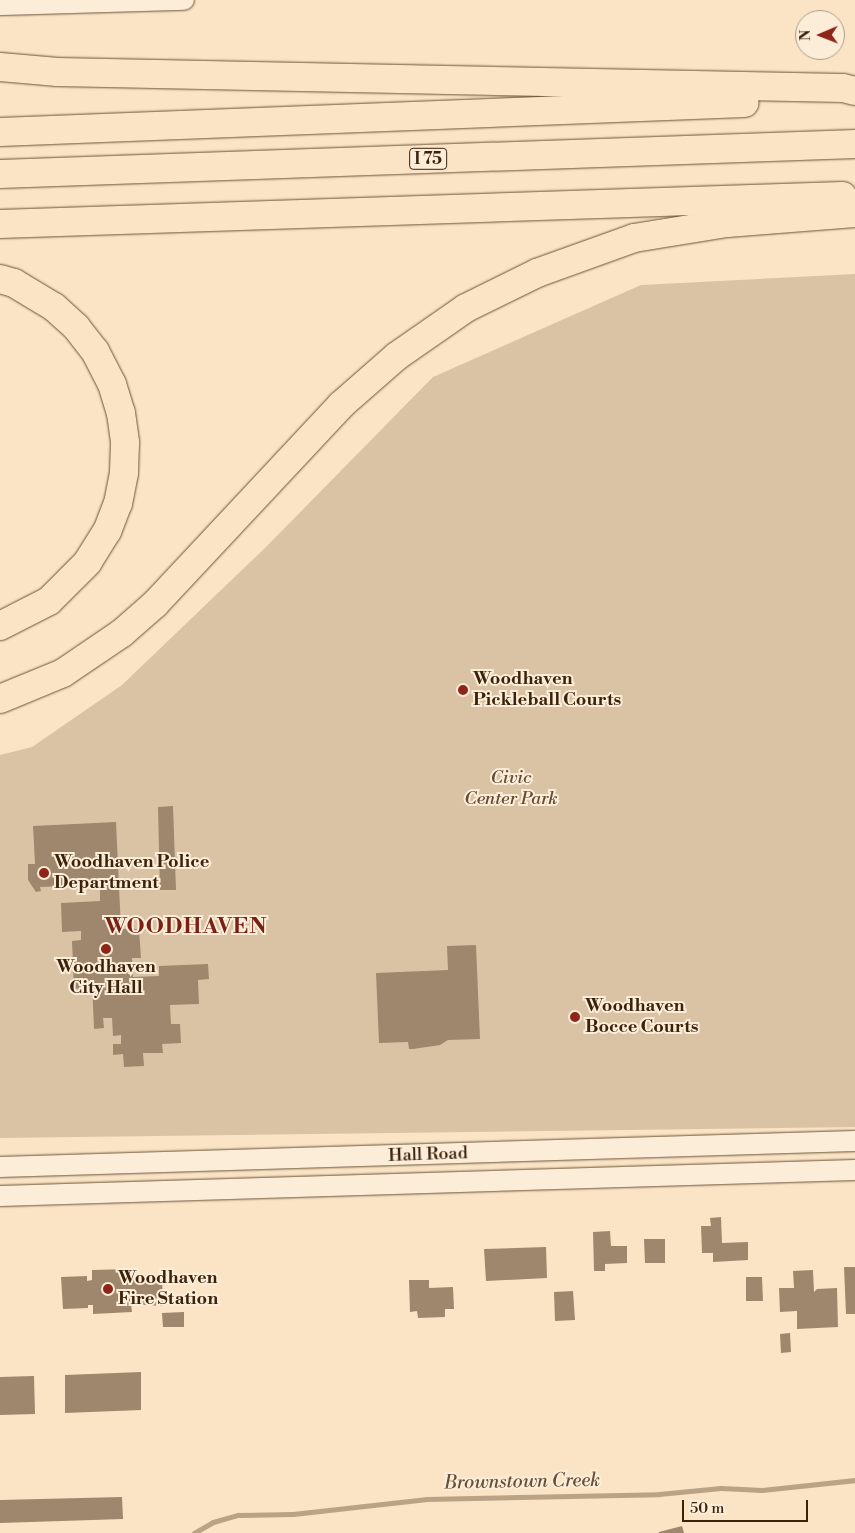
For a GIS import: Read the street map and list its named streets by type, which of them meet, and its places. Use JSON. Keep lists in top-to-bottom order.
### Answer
{
  "streets": {
    "highway": ["I 75"],
    "street": ["Hall Road"]
  },
  "districts": ["WOODHAVEN"],
  "water": ["Brownstown Creek"],
  "parks": ["Civic Center Park"],
  "places": [
    "Woodhaven Pickleball Courts",
    "Woodhaven Police Department",
    "Woodhaven City Hall",
    "Woodhaven Bocce Courts",
    "Woodhaven Fire Station"
  ],
  "scale_bar": "50 m",
  "north": "left"
}
